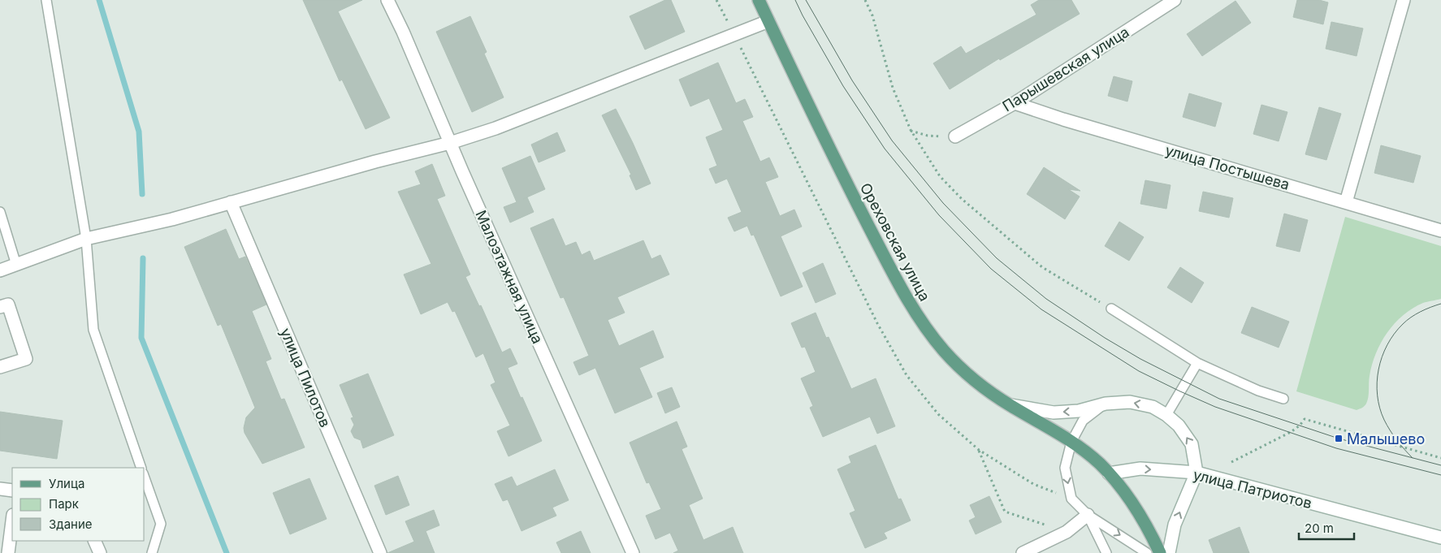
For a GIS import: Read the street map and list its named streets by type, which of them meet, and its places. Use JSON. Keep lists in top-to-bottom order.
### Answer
{
  "streets": {
    "main road": ["Ореховская улица"],
    "street": [
      "Парышевская улица",
      "улица Постышева",
      "Малоэтажная улица",
      "улица Пилотов",
      "улица Патриотов"
    ]
  },
  "crossings": [
    ["Парышевская улица", "улица Постышева"],
    ["Ореховская улица", "улица Патриотов"]
  ],
  "places": {
    "transit": ["Малышево"]
  },
  "legend": ["Улица", "Парк", "Здание"],
  "scale_bar": "20 m"
}
